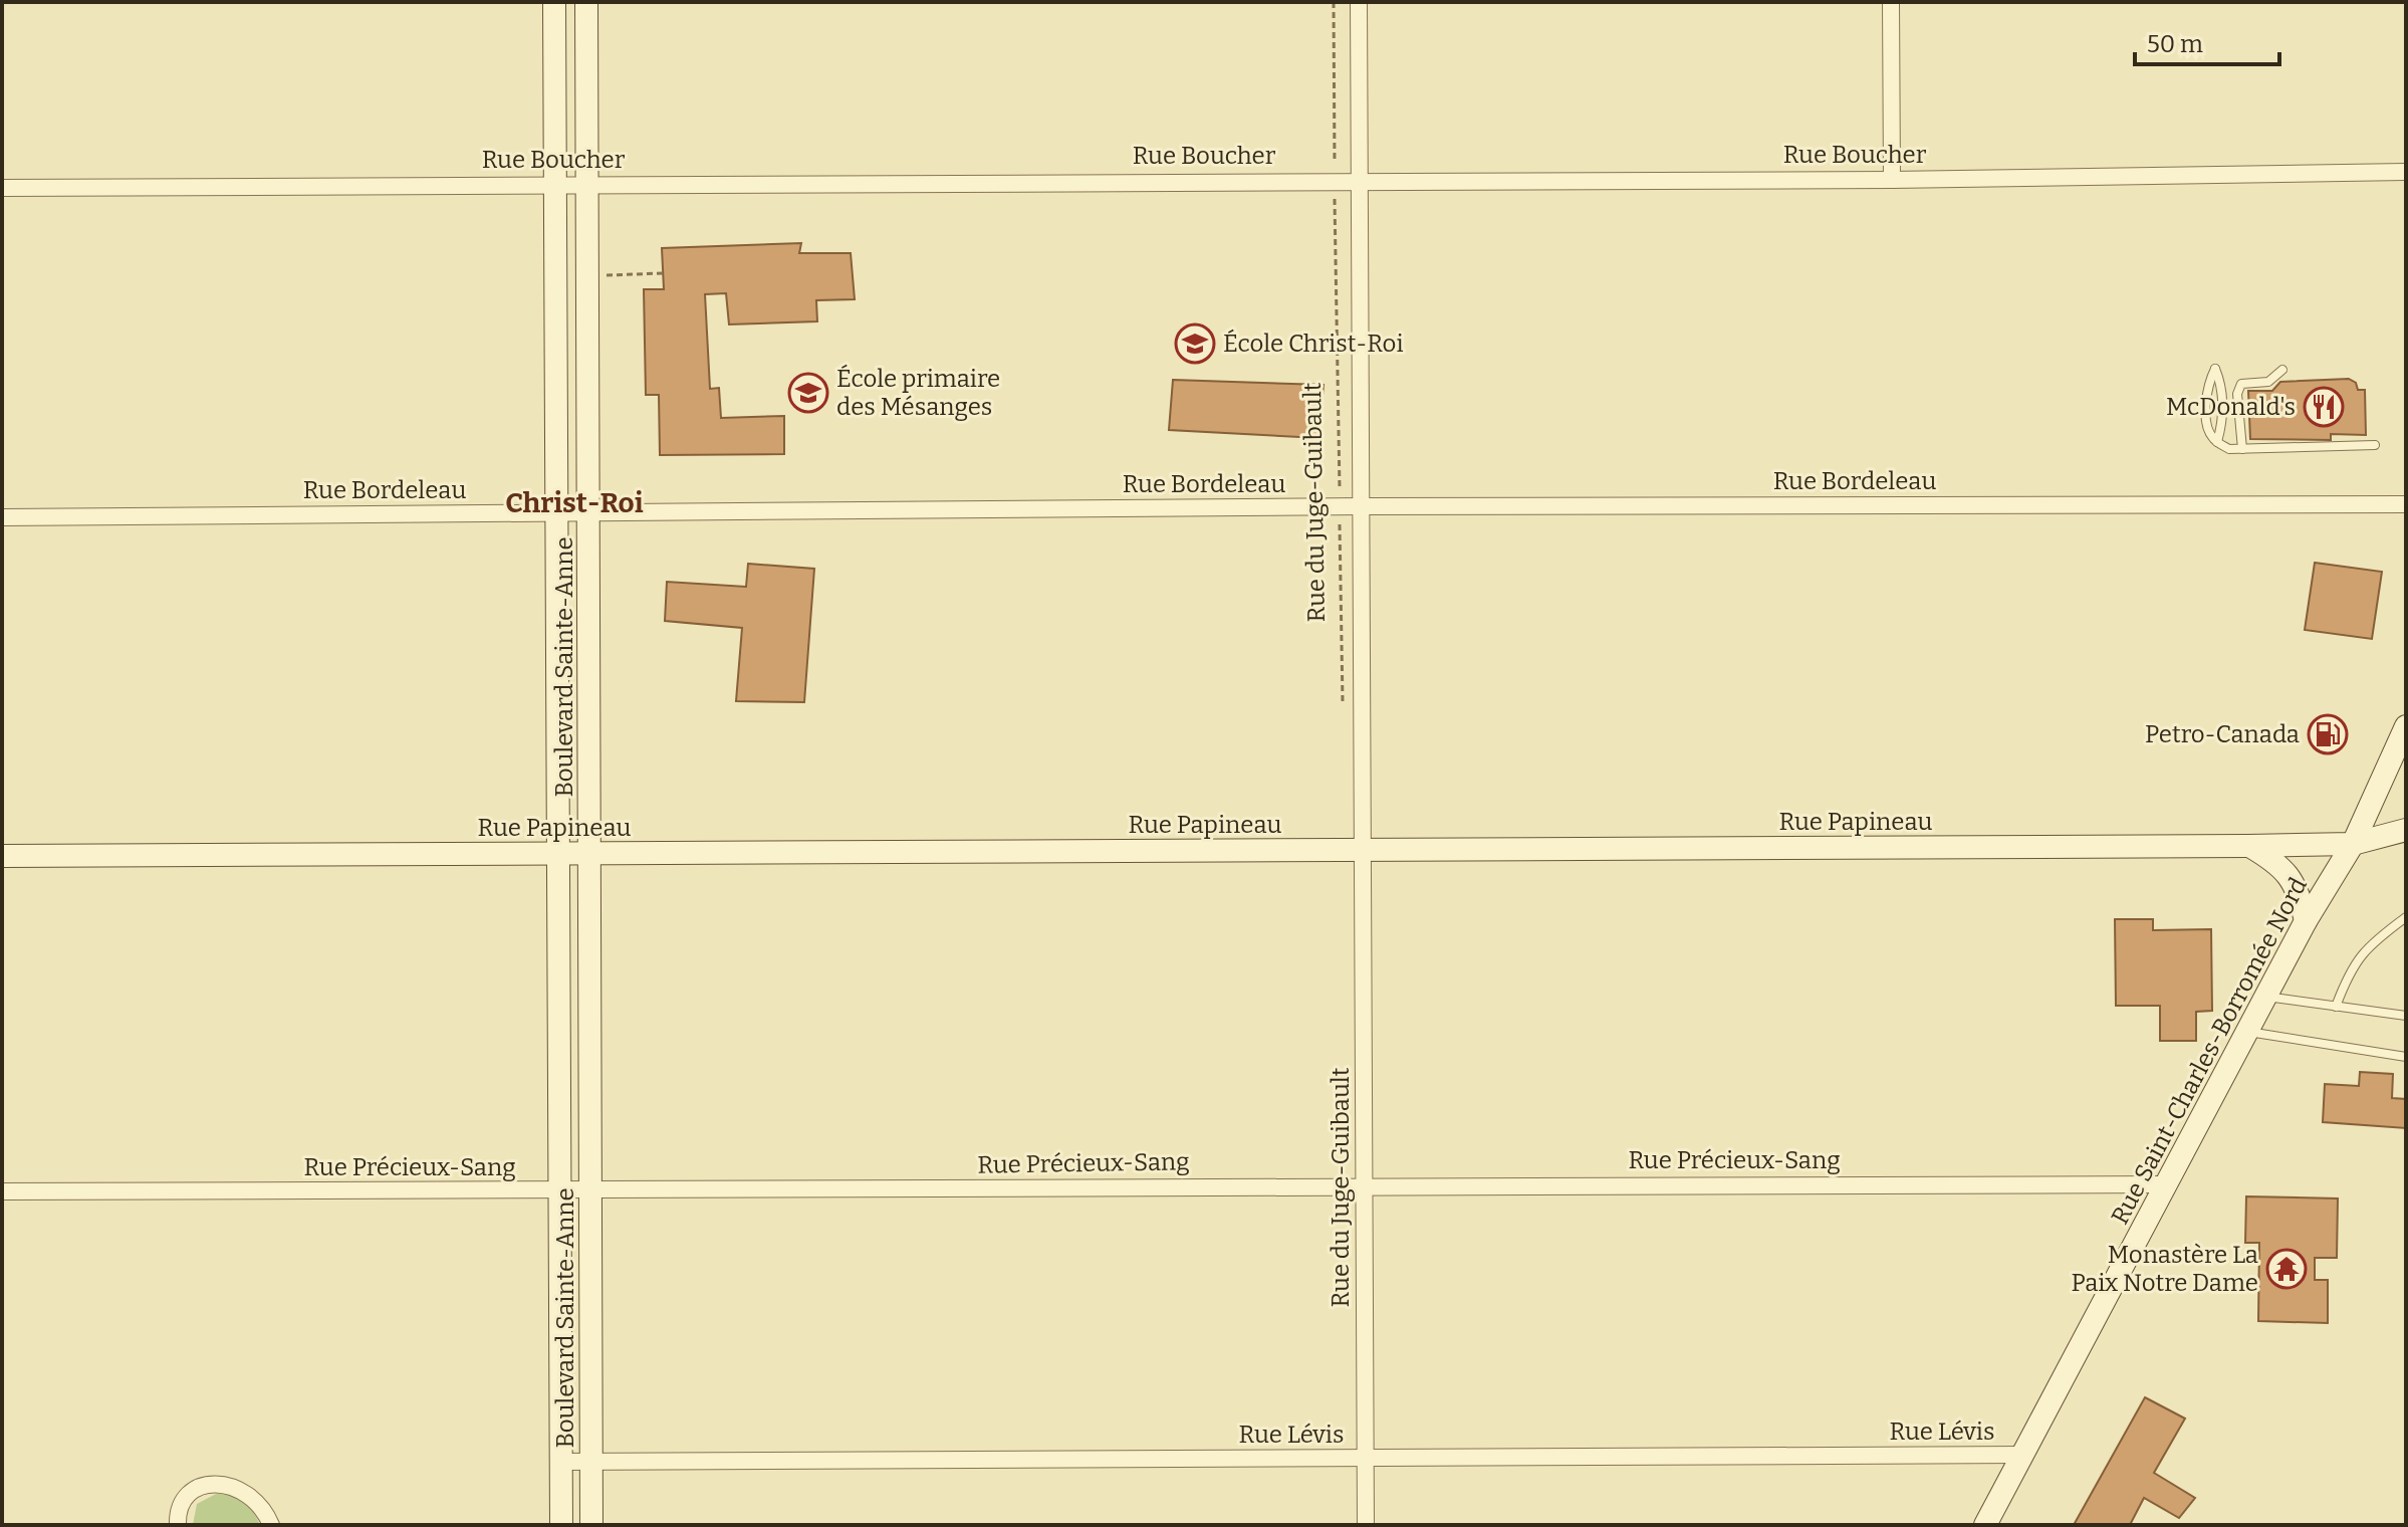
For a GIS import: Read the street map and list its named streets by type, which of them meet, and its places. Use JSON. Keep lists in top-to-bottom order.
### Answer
{
  "streets": {
    "street": [
      "Rue Boucher",
      "Rue Bordeleau",
      "Rue du Juge-Guibault",
      "Boulevard Sainte-Anne",
      "Rue Papineau",
      "Rue Saint-Charles-Borromée Nord",
      "Rue Précieux-Sang",
      "Rue Lévis"
    ]
  },
  "crossings": [
    ["Rue Boucher", "Rue du Juge-Guibault"],
    ["Rue Boucher", "Boulevard Sainte-Anne"],
    ["Rue Bordeleau", "Rue du Juge-Guibault"],
    ["Rue Bordeleau", "Boulevard Sainte-Anne"],
    ["Rue du Juge-Guibault", "Rue Papineau"],
    ["Rue du Juge-Guibault", "Rue Précieux-Sang"],
    ["Rue du Juge-Guibault", "Rue Lévis"],
    ["Boulevard Sainte-Anne", "Rue Papineau"],
    ["Boulevard Sainte-Anne", "Rue Précieux-Sang"],
    ["Boulevard Sainte-Anne", "Rue Lévis"],
    ["Rue Papineau", "Rue Saint-Charles-Borromée Nord"],
    ["Rue Saint-Charles-Borromée Nord", "Rue Précieux-Sang"],
    ["Rue Saint-Charles-Borromée Nord", "Rue Lévis"]
  ],
  "districts": ["Christ-Roi"],
  "places": {
    "school or university": ["École Christ-Roi", "École primaire des Mésanges"],
    "restaurant": ["McDonald's"],
    "fuel station": ["Petro-Canada"],
    "temple": ["Monastère La Paix Notre Dame"]
  },
  "scale_bar": "50 m"
}
